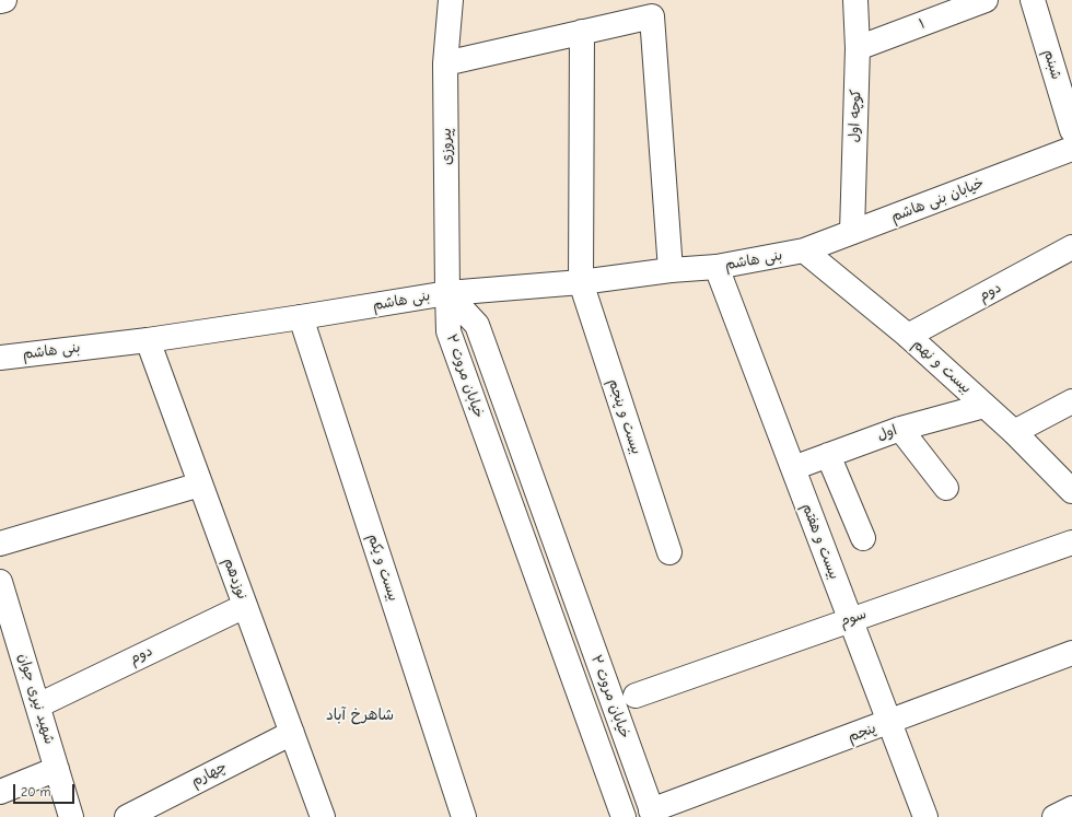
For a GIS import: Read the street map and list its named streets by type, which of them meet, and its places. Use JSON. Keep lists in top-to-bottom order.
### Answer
{
  "streets": {
    "street": [
      "۱",
      "شبنم",
      "کوچه اول",
      "پیروزی",
      "خیابان بنی هاشم",
      "بنی هاشم",
      "دوم",
      "بیست و نهم",
      "خیابان مروت ۲",
      "بیست و پنجم",
      "اول",
      "بیست و هفتم",
      "بیست و یکم",
      "نوزدهم",
      "سوم",
      "شهید نیری جوان",
      "پنجم",
      "چهارم"
    ]
  },
  "crossings": [
    ["۱", "کوچه اول"],
    ["کوچه اول", "خیابان بنی هاشم"],
    ["پیروزی", "بنی هاشم"],
    ["پیروزی", "خیابان مروت ۲"],
    ["خیابان بنی هاشم", "بنی هاشم"],
    ["خیابان بنی هاشم", "بیست و نهم"],
    ["بنی هاشم", "بیست و نهم"],
    ["بنی هاشم", "خیابان مروت ۲"],
    ["بنی هاشم", "بیست و پنجم"],
    ["بنی هاشم", "بیست و هفتم"],
    ["بنی هاشم", "بیست و یکم"],
    ["بنی هاشم", "نوزدهم"],
    ["دوم", "بیست و نهم"],
    ["دوم", "نوزدهم"],
    ["دوم", "شهید نیری جوان"],
    ["بیست و نهم", "اول"],
    ["خیابان مروت ۲", "پنجم"],
    ["اول", "بیست و هفتم"],
    ["بیست و هفتم", "سوم"],
    ["بیست و هفتم", "پنجم"],
    ["نوزدهم", "چهارم"]
  ],
  "districts": ["شاهرخ آباد"],
  "scale_bar": "20 m"
}
